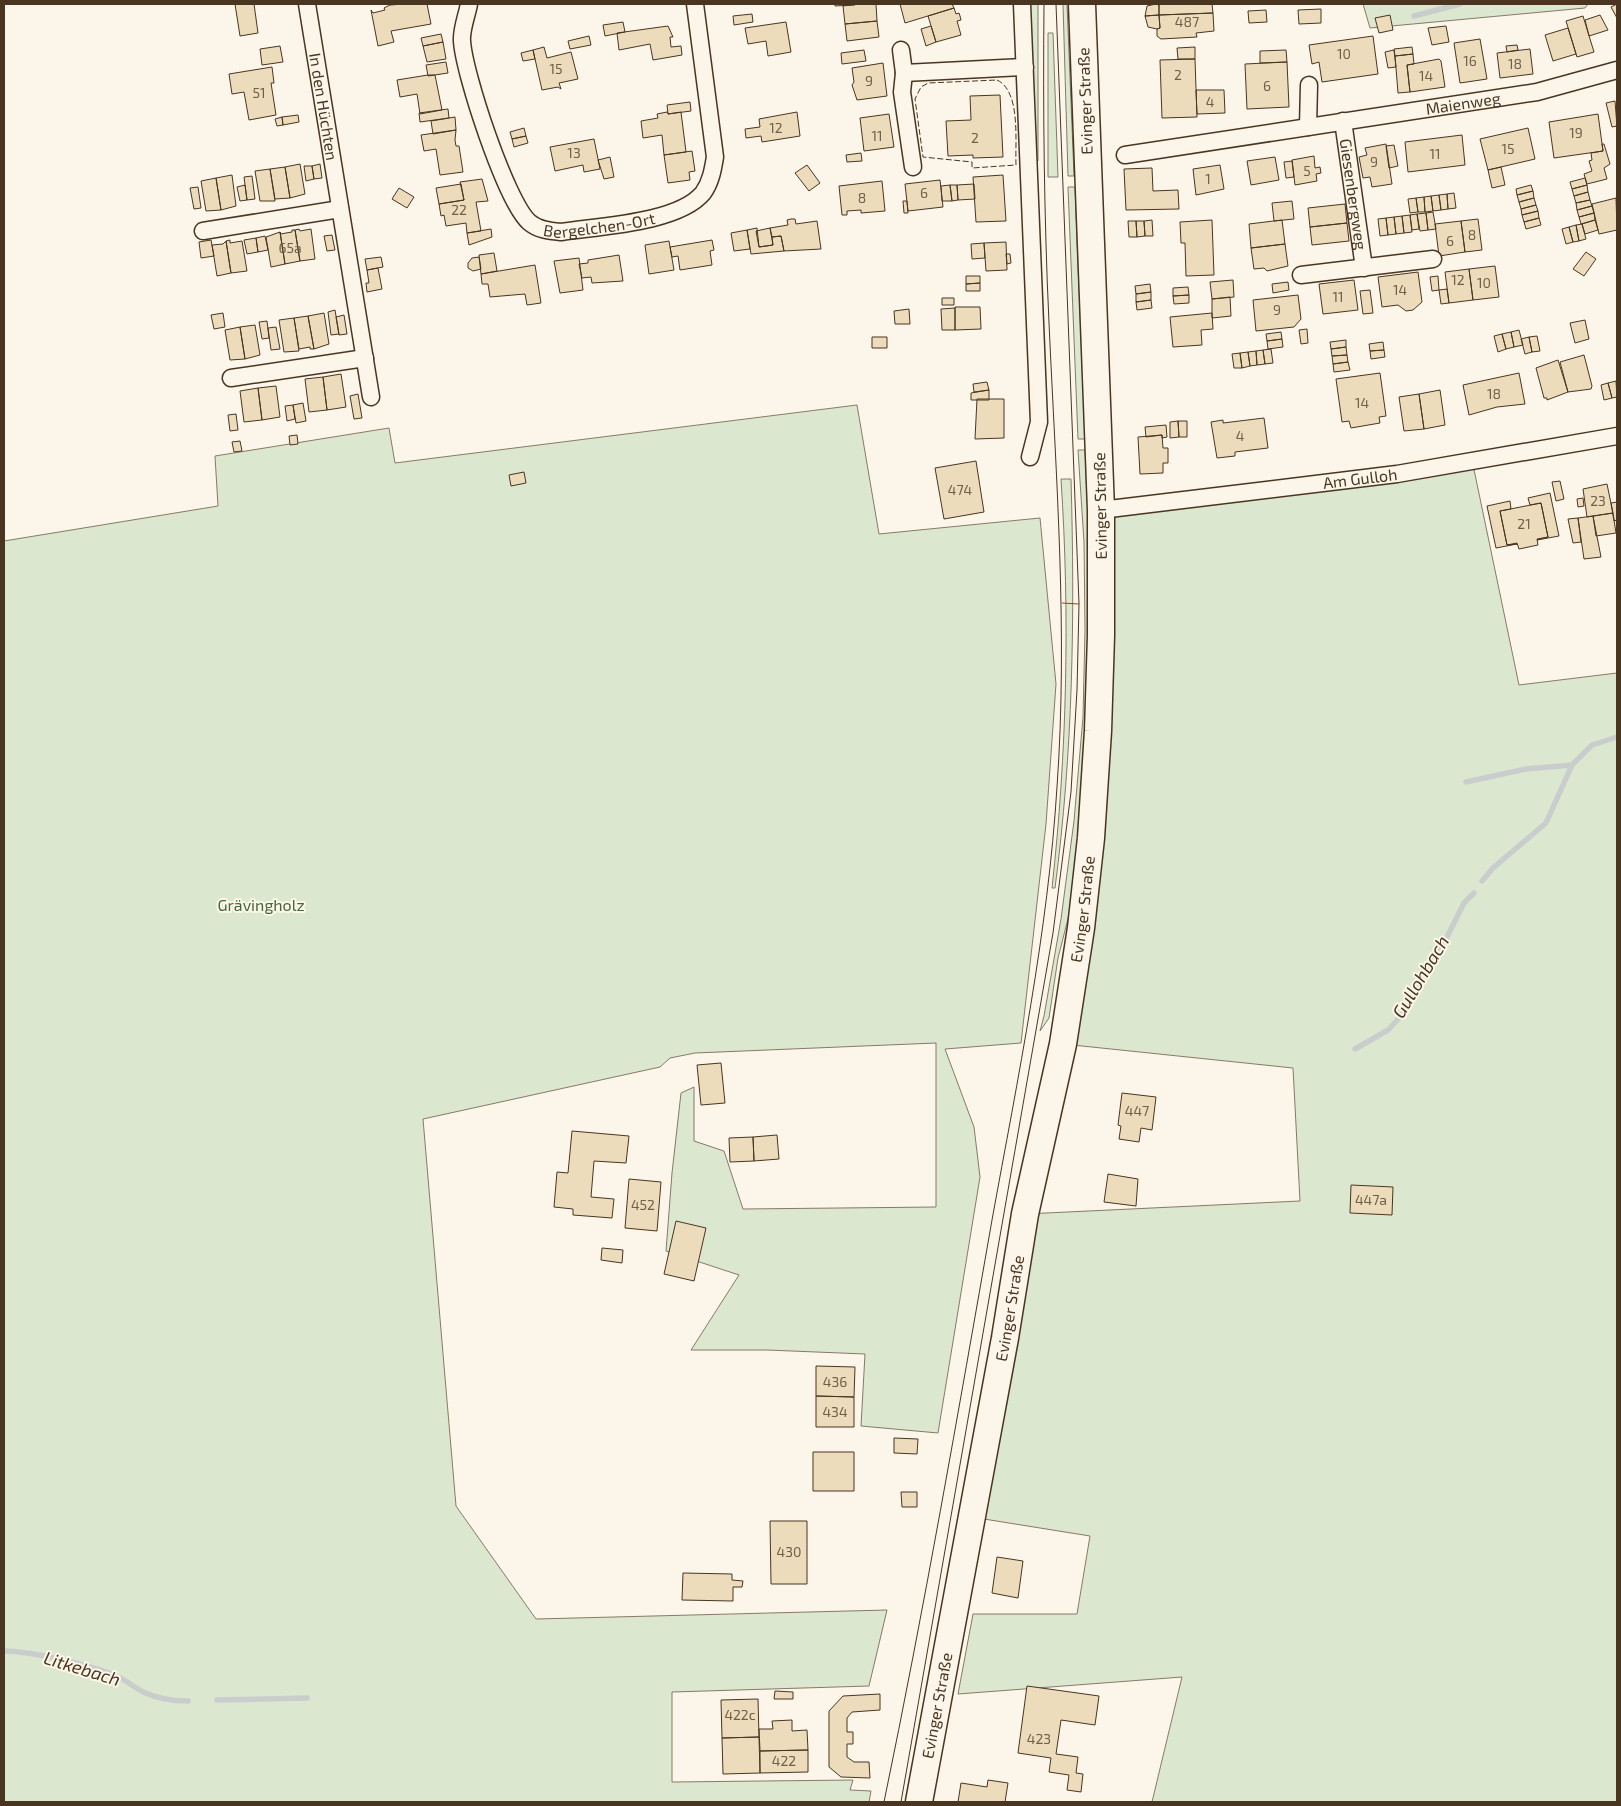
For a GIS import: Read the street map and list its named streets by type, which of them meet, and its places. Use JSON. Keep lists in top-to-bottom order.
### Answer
{
  "streets": {
    "main road": ["Evinger Straße"],
    "street": [
      "Maienweg",
      "In den Hüchten",
      "Giesenbergweg",
      "Bergelchen-Ort",
      "Am Gulloh"
    ]
  },
  "crossings": [
    ["Evinger Straße", "Am Gulloh"],
    ["Maienweg", "Giesenbergweg"]
  ],
  "water": ["Gullohbach", "Litkebach"],
  "parks": ["Grävingholz"],
  "house_numbers": [
    "487",
    "10",
    "16",
    "18",
    "15",
    "2",
    "14",
    "9",
    "6",
    "51",
    "4",
    "12",
    "19",
    "11",
    "2",
    "15",
    "13",
    "11",
    "9",
    "5",
    "1",
    "6",
    "8",
    "22",
    "8",
    "6",
    "65a",
    "12",
    "10",
    "14",
    "11",
    "9",
    "18",
    "14",
    "4",
    "474",
    "23",
    "21",
    "447",
    "447a",
    "452",
    "436",
    "434",
    "430",
    "422c",
    "423",
    "422"
  ]
}
